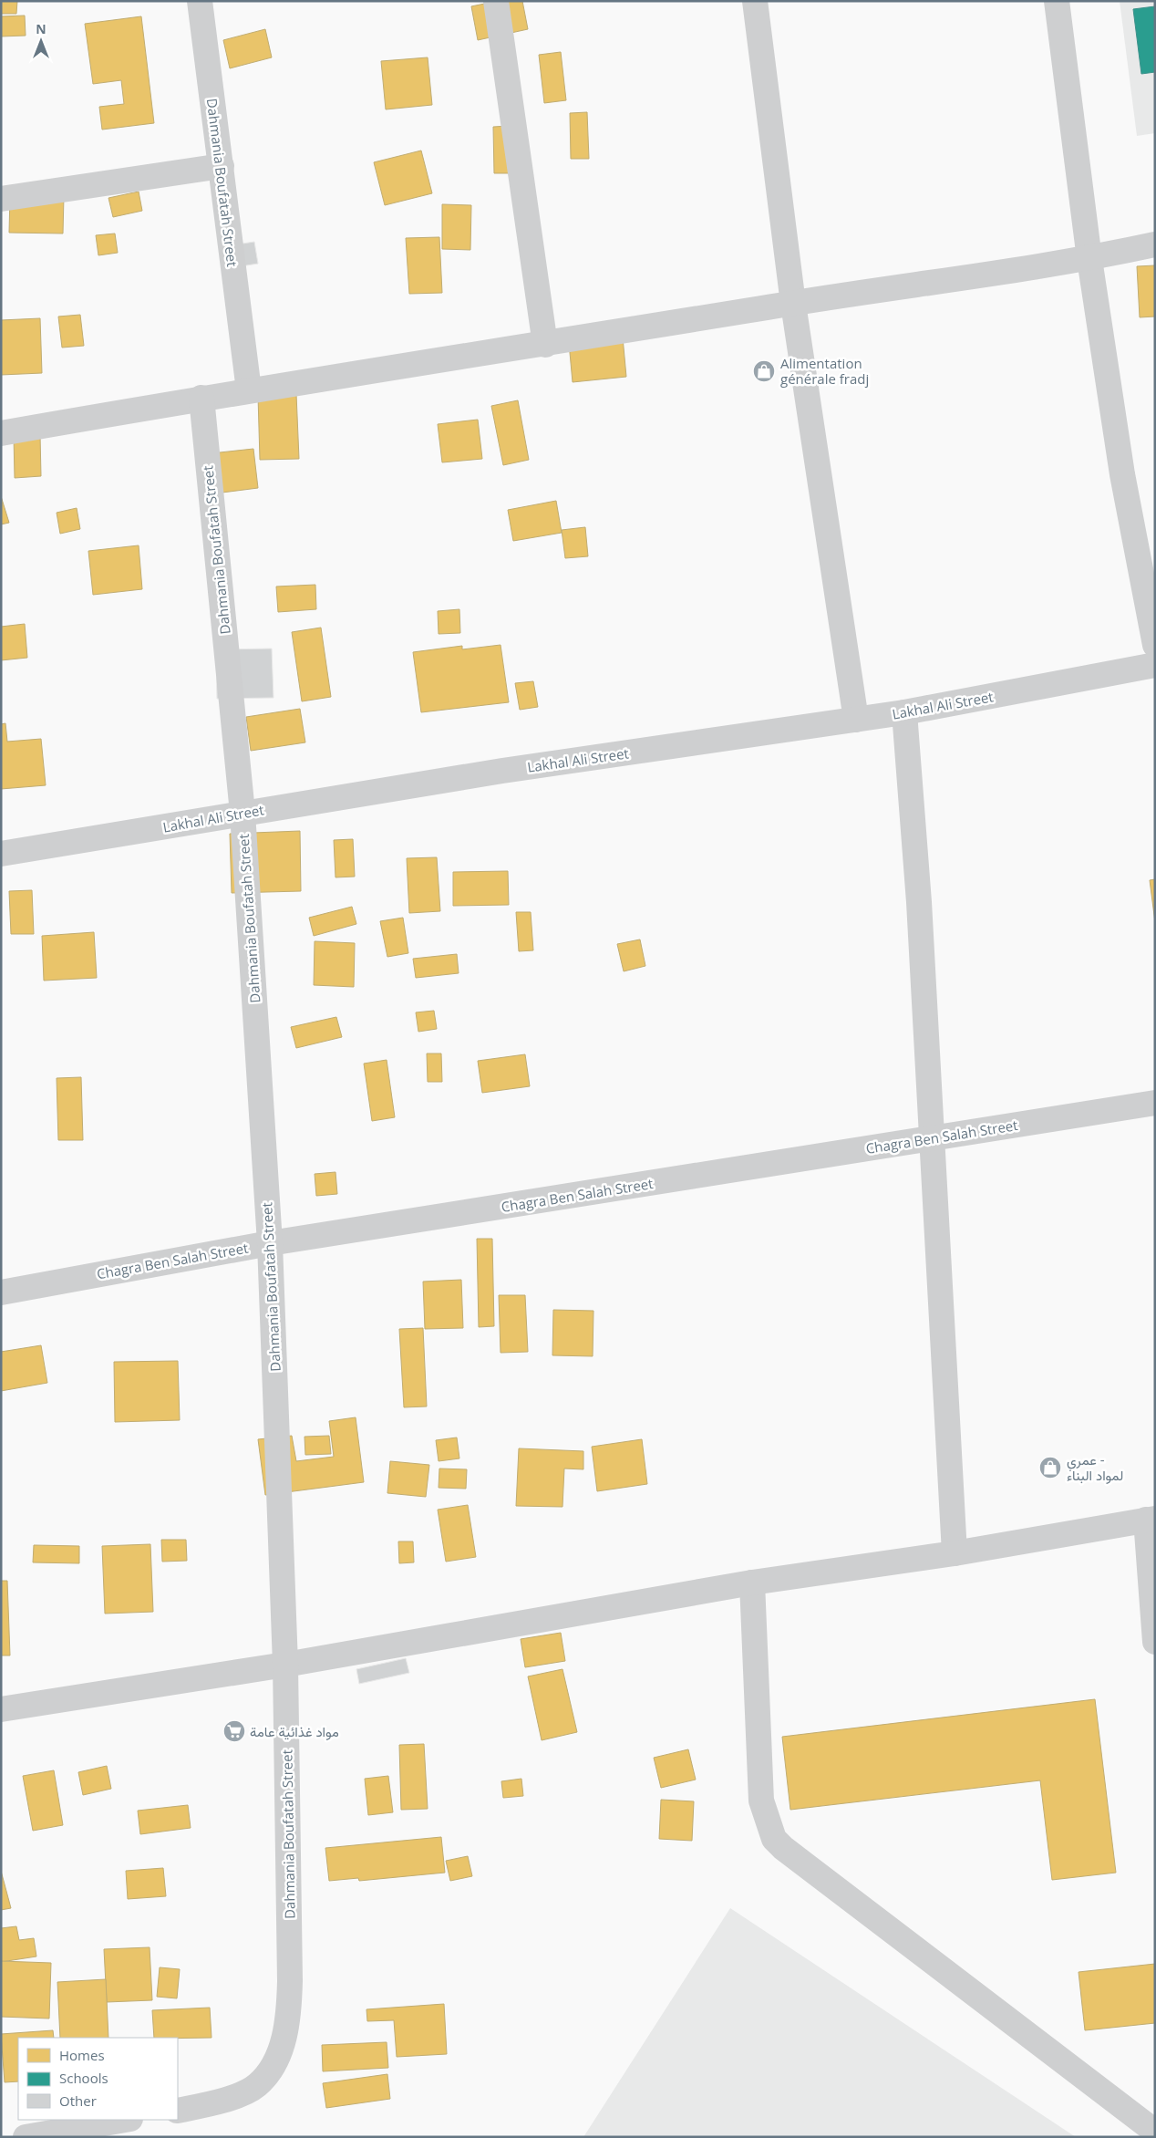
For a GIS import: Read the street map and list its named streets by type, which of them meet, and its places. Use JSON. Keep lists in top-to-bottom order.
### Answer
{
  "streets": {
    "street": ["Dahmania Boufatah Street", "Lakhal Ali Street", "Chagra Ben Salah Street"]
  },
  "crossings": [
    ["Dahmania Boufatah Street", "Lakhal Ali Street"],
    ["Dahmania Boufatah Street", "Chagra Ben Salah Street"]
  ],
  "places": {
    "shop": ["Alimentation générale fradj", "عمري - لمواد البناء"],
    "supermarket": ["مواد غذائية عامة"]
  },
  "legend": ["Homes", "Schools", "Other"],
  "north": "top"
}
